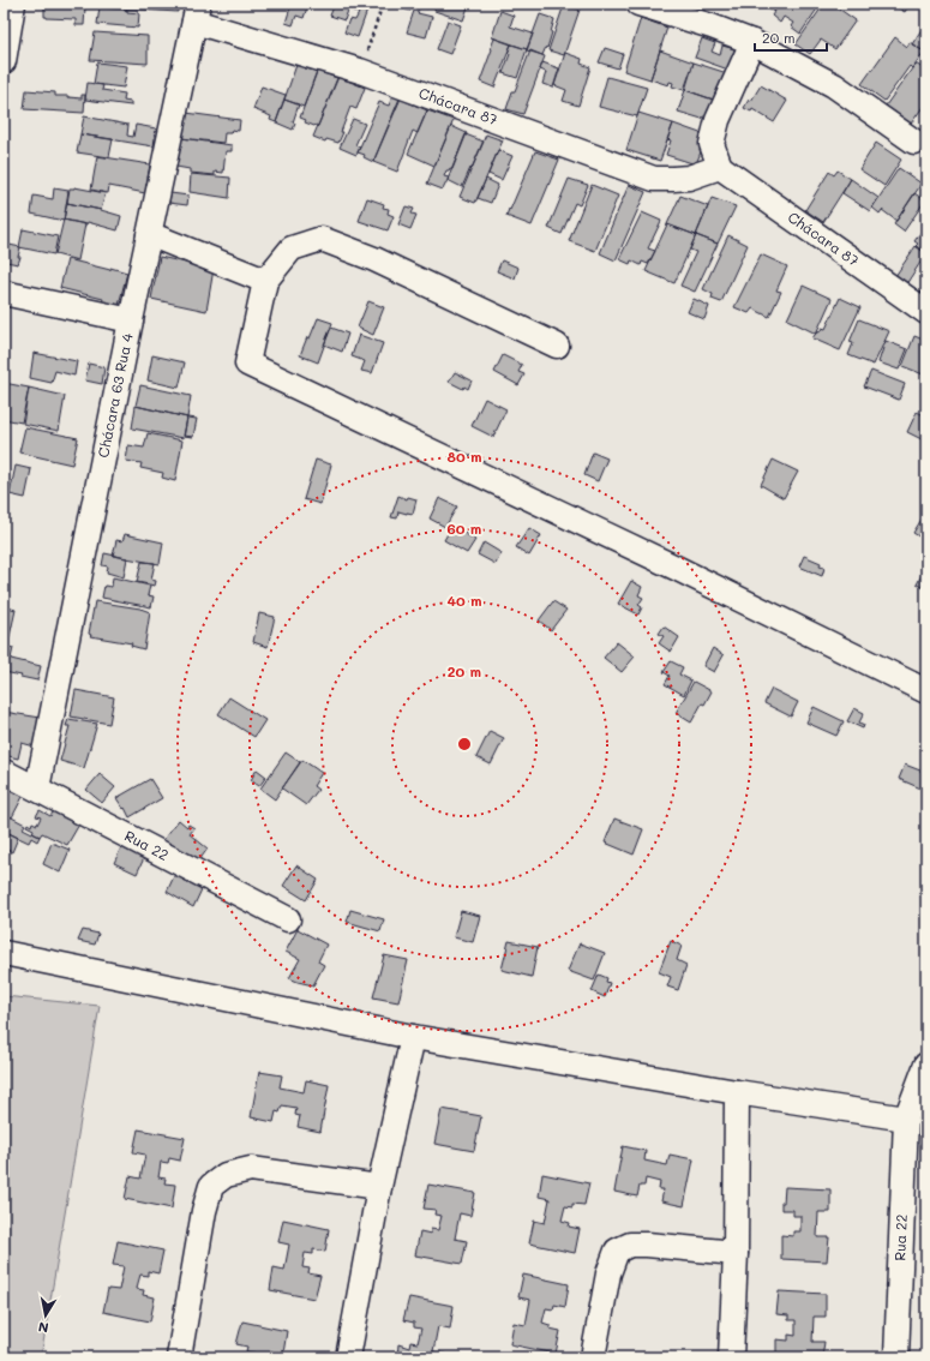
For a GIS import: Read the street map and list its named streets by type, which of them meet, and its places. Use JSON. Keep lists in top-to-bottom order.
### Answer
{
  "streets": {
    "street": ["Chácara 87", "Chácara 63 Rua 4", "Rua 22"]
  },
  "crossings": [
    ["Chácara 87", "Chácara 63 Rua 4"],
    ["Chácara 63 Rua 4", "Rua 22"]
  ],
  "scale_bar": "20 m",
  "north": "bottom",
  "rings": [
    "80 m",
    "60 m",
    "40 m",
    "20 m"
  ]
}
